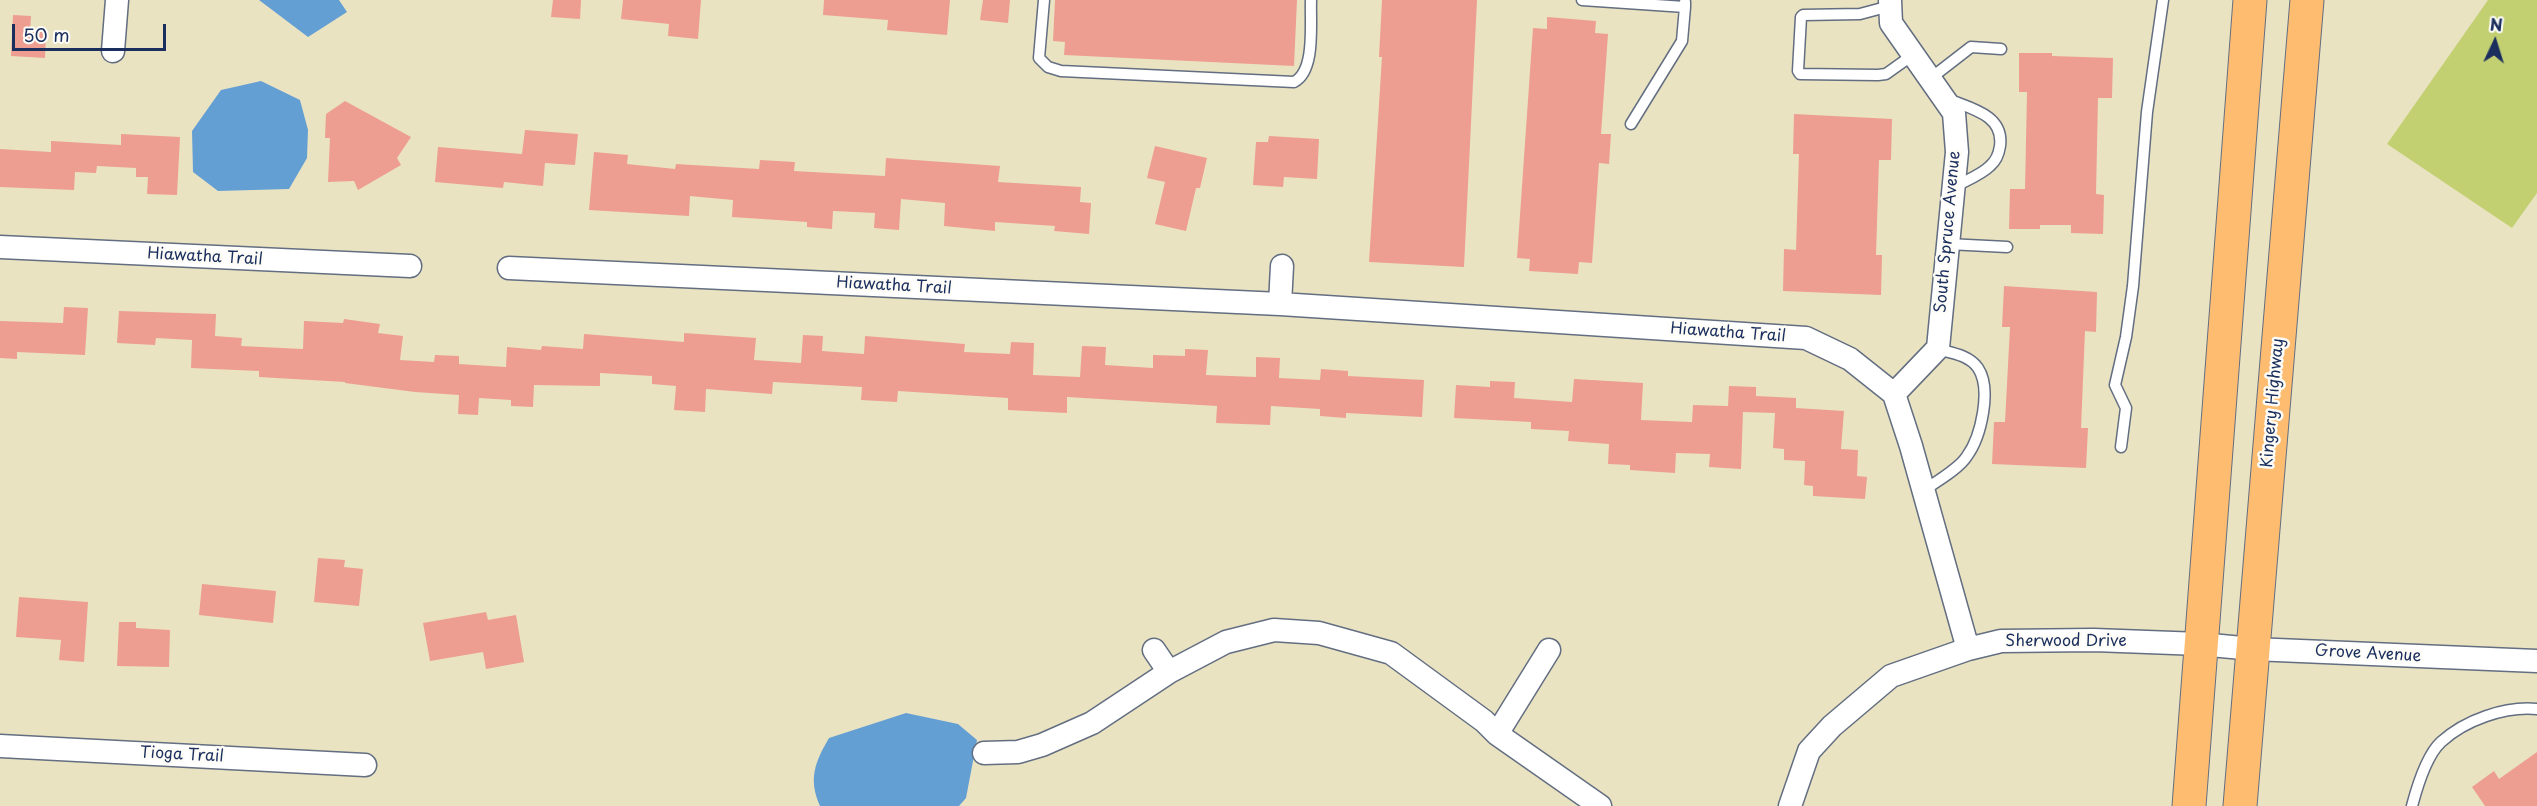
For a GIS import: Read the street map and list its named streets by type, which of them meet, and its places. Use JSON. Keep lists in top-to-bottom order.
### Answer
{
  "streets": {
    "highway": ["Kingery Highway"],
    "street": [
      "South Spruce Avenue",
      "Hiawatha Trail",
      "Sherwood Drive",
      "Grove Avenue",
      "Tioga Trail"
    ]
  },
  "crossings": [
    ["Kingery Highway", "Grove Avenue"],
    ["Sherwood Drive", "Grove Avenue"]
  ],
  "scale_bar": "50 m",
  "north": "top"
}
